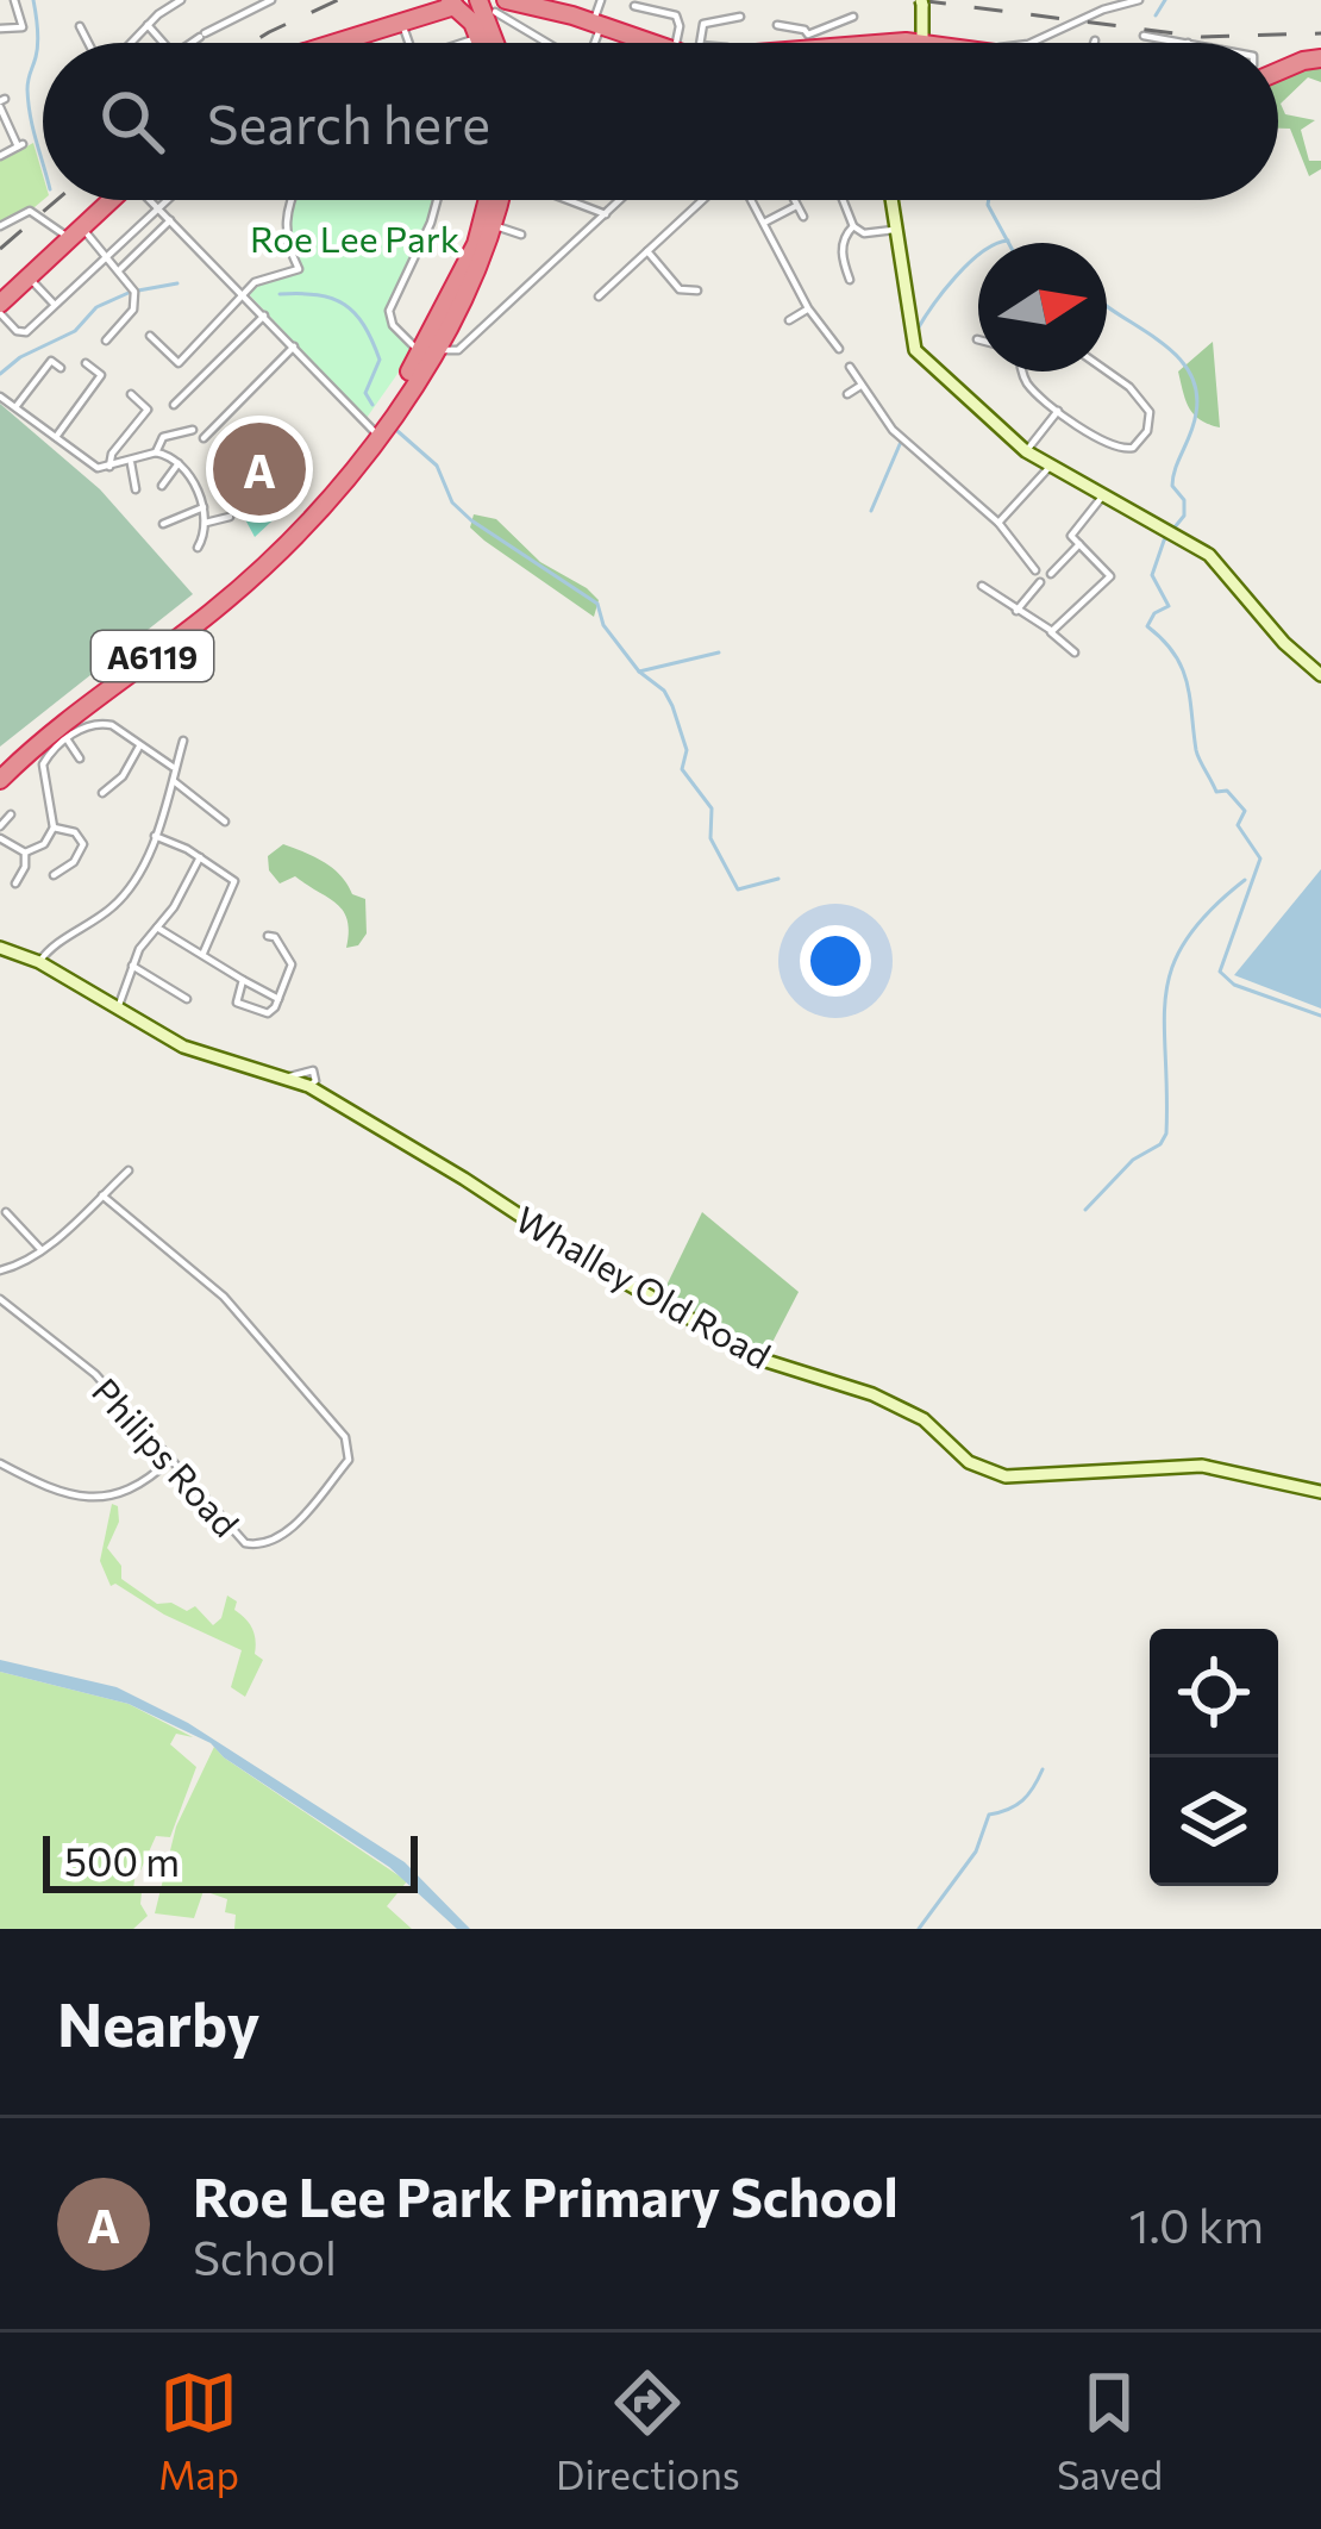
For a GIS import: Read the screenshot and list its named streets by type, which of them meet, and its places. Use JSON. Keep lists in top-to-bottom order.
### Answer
{
  "streets": {
    "highway": ["A6119"],
    "street": ["Whalley Old Road", "Philips Road"]
  },
  "parks": ["Roe Lee Park"],
  "scale_bar": "500 m",
  "north": "right",
  "page": {
    "search": "Search here",
    "pins": "A",
    "scale": "500 m",
    "heading": "Nearby",
    "list": [
      {
        "mark": "A",
        "name": "Roe Lee Park Primary School",
        "note": "School",
        "value": "1.0 km"
      }
    ],
    "nav": ["Map", "Directions", "Saved"]
  }
}
